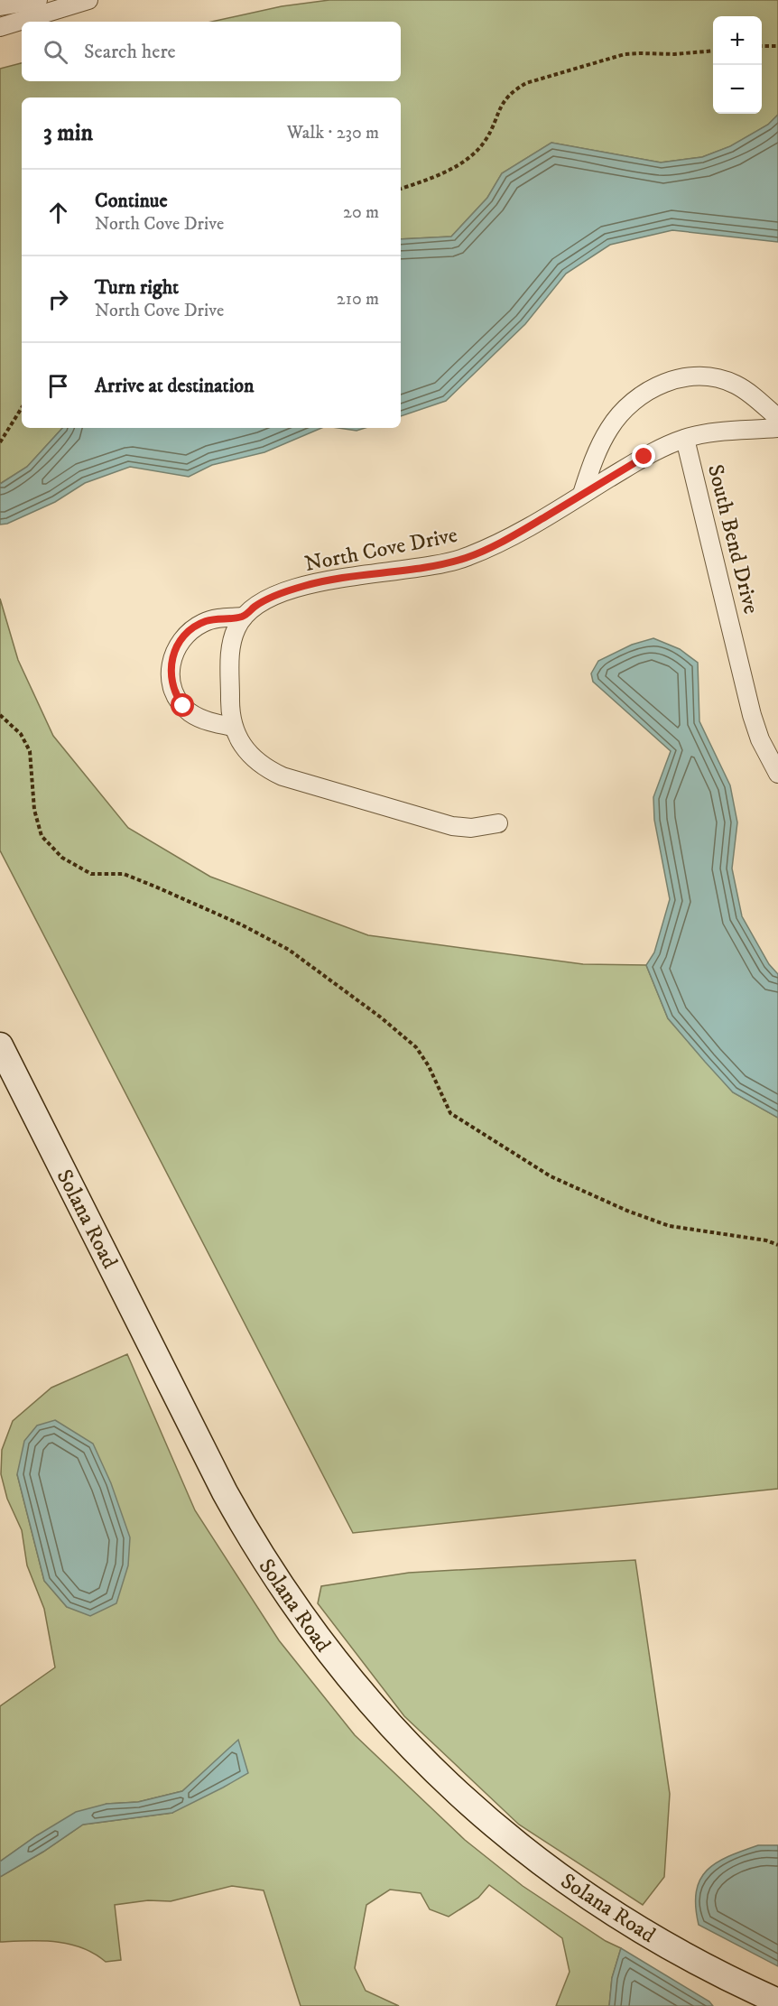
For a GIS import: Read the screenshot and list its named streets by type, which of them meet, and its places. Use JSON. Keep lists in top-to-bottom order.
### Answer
{
  "streets": {
    "street": ["South Bend Drive", "North Cove Drive", "Solana Road"]
  },
  "crossings": [
    ["South Bend Drive", "North Cove Drive"]
  ],
  "page": {
    "map_buttons": ["+", "−"],
    "search": "Search here",
    "heading": ["3 min", "Walk · 230 m"],
    "list": [
      ["Continue", "North Cove Drive", "20 m"],
      ["Turn right", "North Cove Drive", "210 m"],
      "Arrive at destination"
    ]
  }
}
